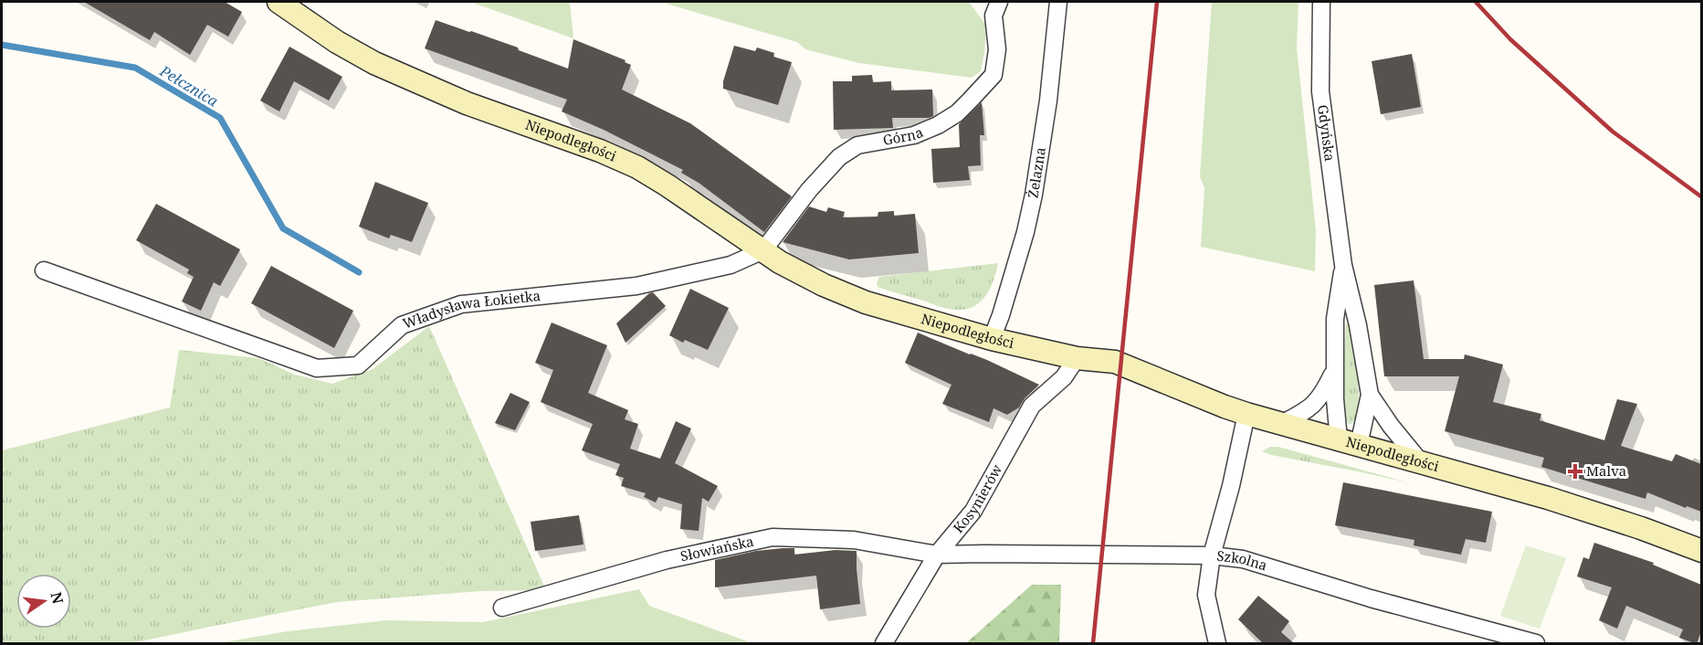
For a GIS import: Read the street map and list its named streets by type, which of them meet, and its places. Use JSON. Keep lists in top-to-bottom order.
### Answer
{
  "streets": {
    "main road": ["Niepodległości"],
    "street": [
      "Gdyńska",
      "Górna",
      "Żelazna",
      "Władysława Łokietka",
      "Kosynierów",
      "Słowiańska",
      "Szkolna"
    ]
  },
  "crossings": [
    ["Gdyńska", "Niepodległości"],
    ["Górna", "Niepodległości"],
    ["Górna", "Władysława Łokietka"],
    ["Niepodległości", "Żelazna"],
    ["Niepodległości", "Władysława Łokietka"],
    ["Niepodległości", "Kosynierów"],
    ["Kosynierów", "Słowiańska"],
    ["Kosynierów", "Szkolna"],
    ["Słowiańska", "Szkolna"]
  ],
  "water": ["Pełcznica"],
  "places": {
    "health": ["Malva"]
  },
  "north": "right"
}
